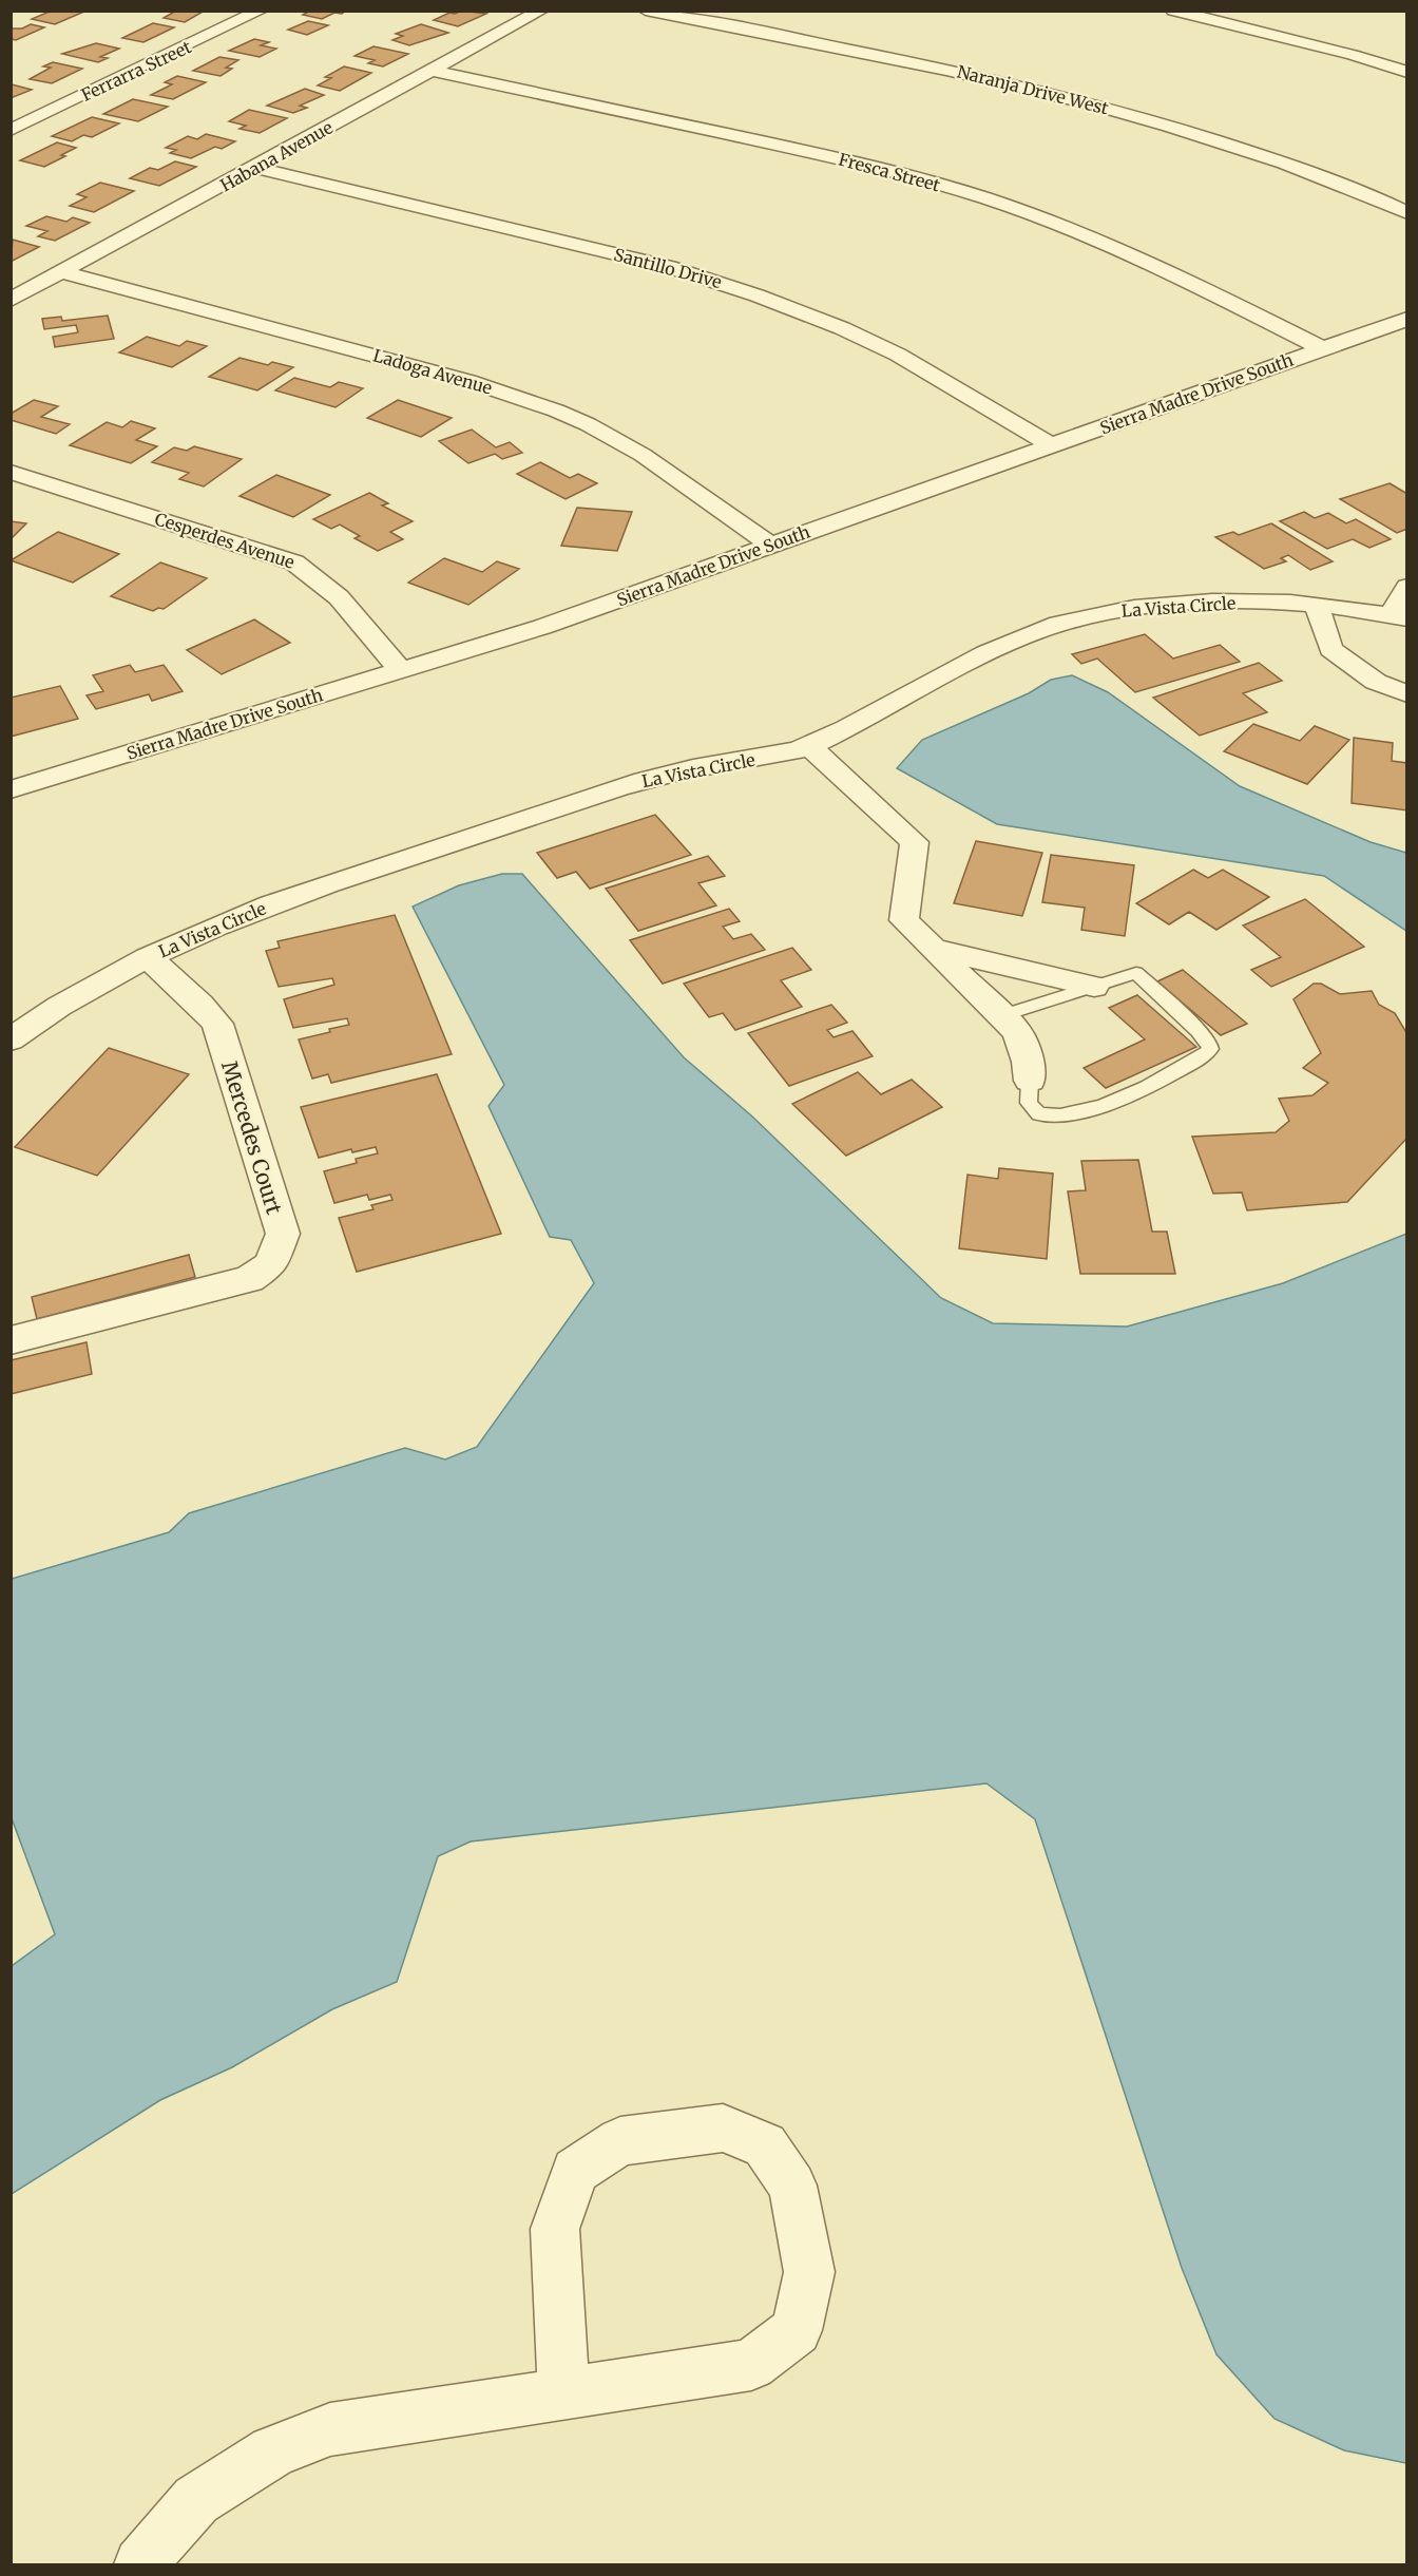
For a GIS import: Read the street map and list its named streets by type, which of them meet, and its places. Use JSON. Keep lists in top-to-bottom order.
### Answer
{
  "streets": {
    "street": [
      "Ferrarra Street",
      "Naranja Drive West",
      "Habana Avenue",
      "Fresca Street",
      "Santillo Drive",
      "Ladoga Avenue",
      "Sierra Madre Drive South",
      "Cesperdes Avenue",
      "La Vista Circle",
      "Mercedes Court"
    ]
  },
  "crossings": [
    ["Habana Avenue", "Fresca Street"],
    ["Habana Avenue", "Santillo Drive"],
    ["Habana Avenue", "Ladoga Avenue"],
    ["Fresca Street", "Sierra Madre Drive South"],
    ["Santillo Drive", "Sierra Madre Drive South"],
    ["Ladoga Avenue", "Sierra Madre Drive South"],
    ["Sierra Madre Drive South", "Cesperdes Avenue"],
    ["La Vista Circle", "Mercedes Court"]
  ]
}
